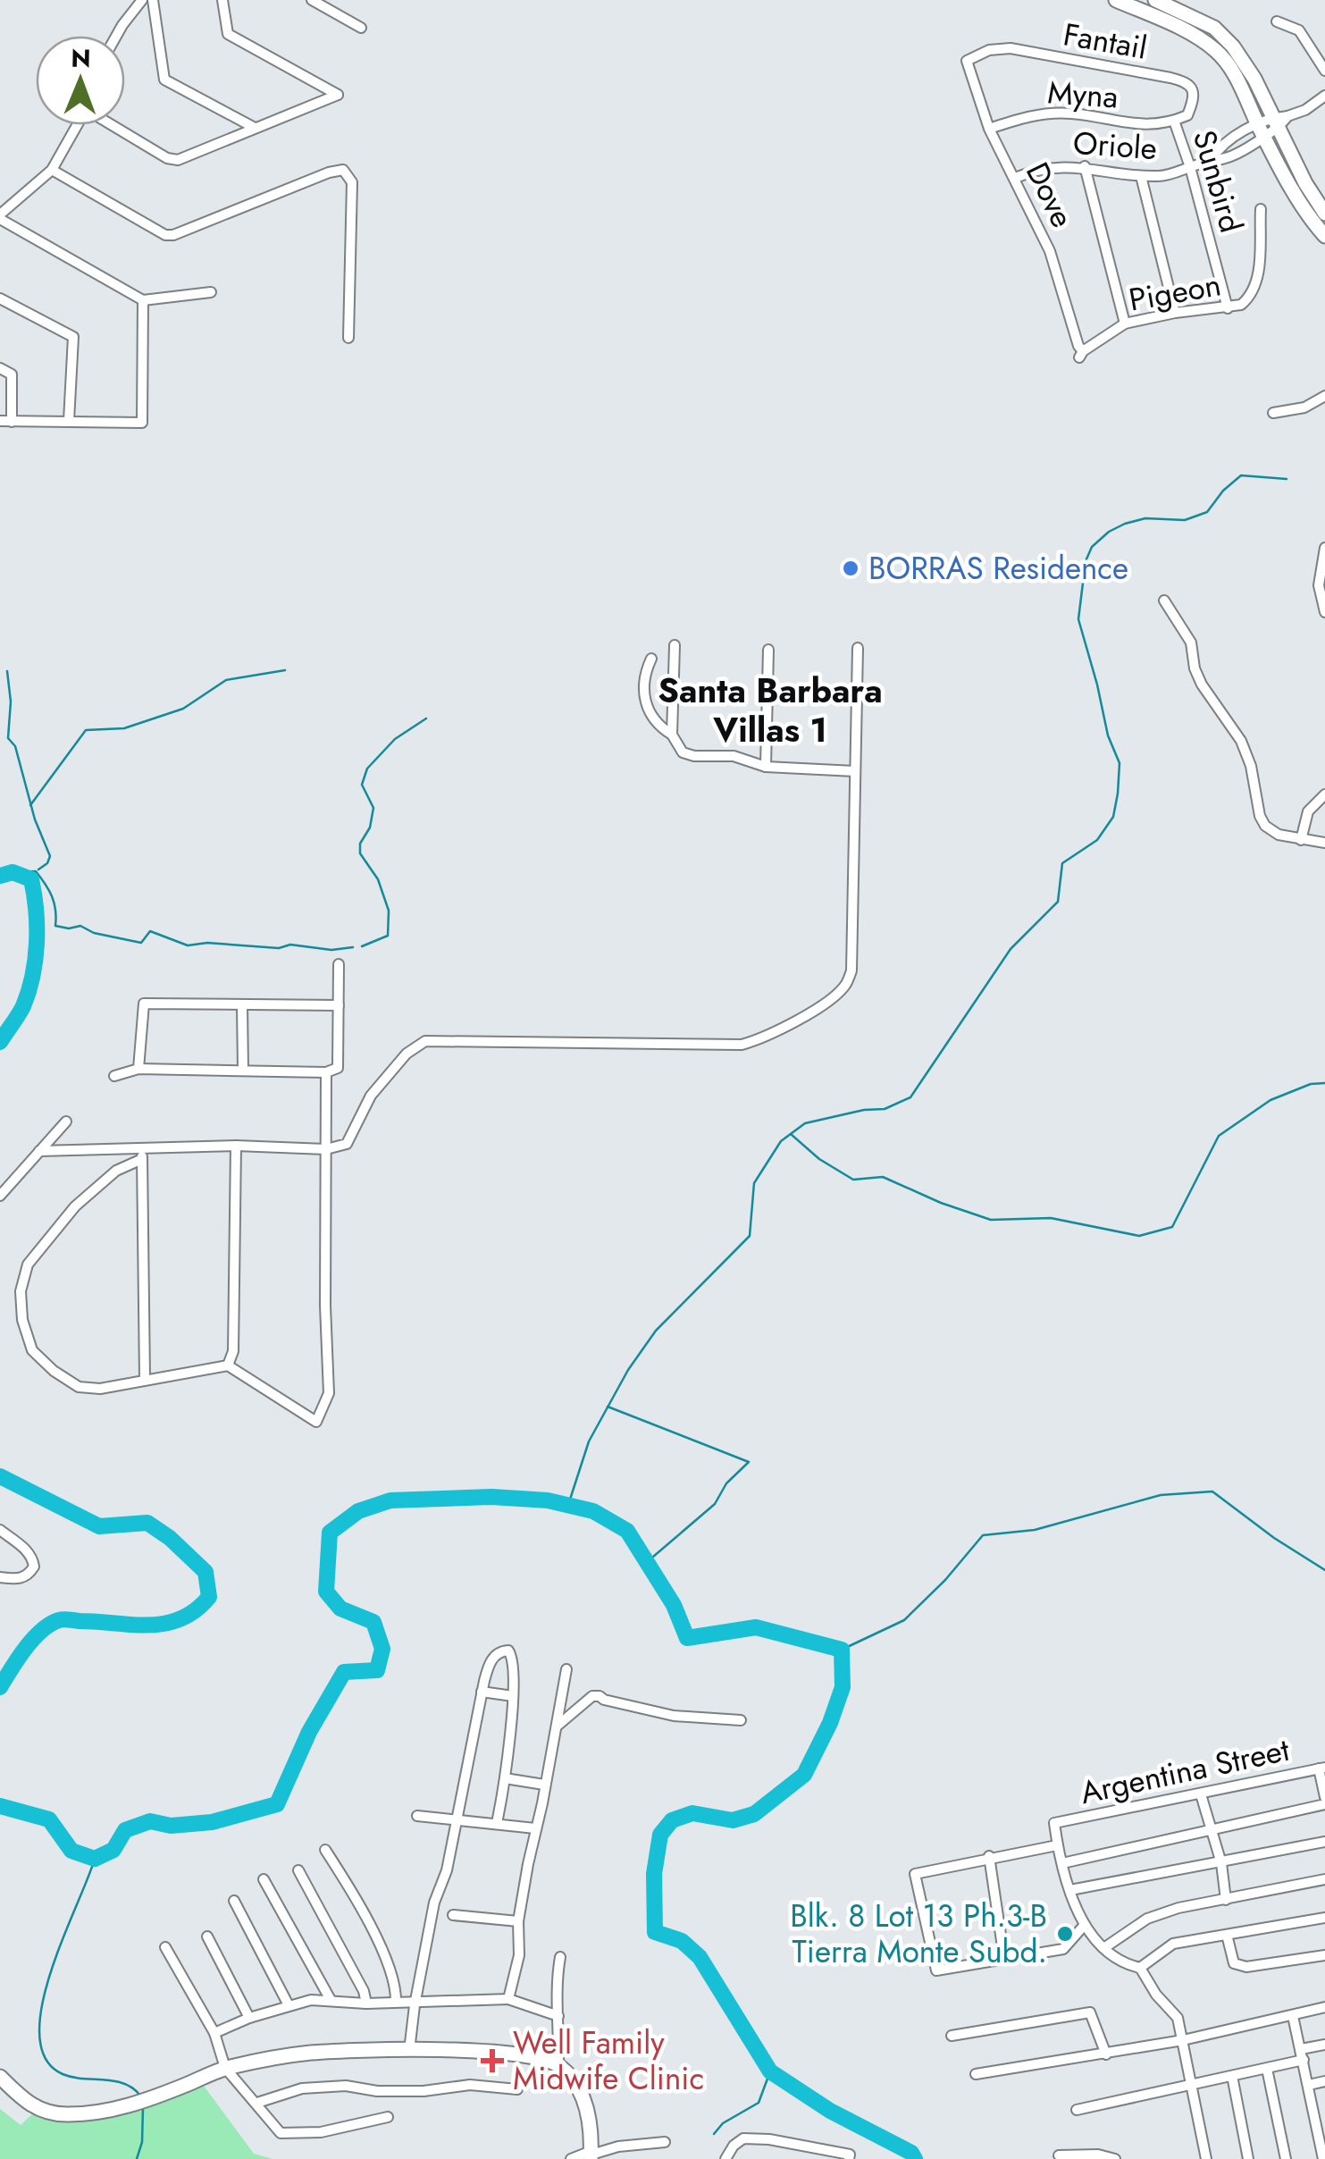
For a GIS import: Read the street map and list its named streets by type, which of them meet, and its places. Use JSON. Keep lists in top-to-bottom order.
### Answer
{
  "streets": {
    "street": [
      "Fantail",
      "Myna",
      "Oriole",
      "Sunbird",
      "Dove",
      "Pigeon",
      "Argentina Street"
    ]
  },
  "crossings": [
    ["Fantail", "Myna"],
    ["Fantail", "Sunbird"],
    ["Fantail", "Dove"],
    ["Myna", "Sunbird"],
    ["Myna", "Dove"],
    ["Oriole", "Sunbird"],
    ["Oriole", "Dove"],
    ["Sunbird", "Pigeon"],
    ["Dove", "Pigeon"]
  ],
  "districts": ["Santa Barbara Villas 1"],
  "places": {
    "other": ["BORRAS Residence", "Blk. 8 Lot 13 Ph.3-B Tierra Monte Subd."],
    "health": ["Well Family Midwife Clinic"]
  },
  "north": "top"
}
